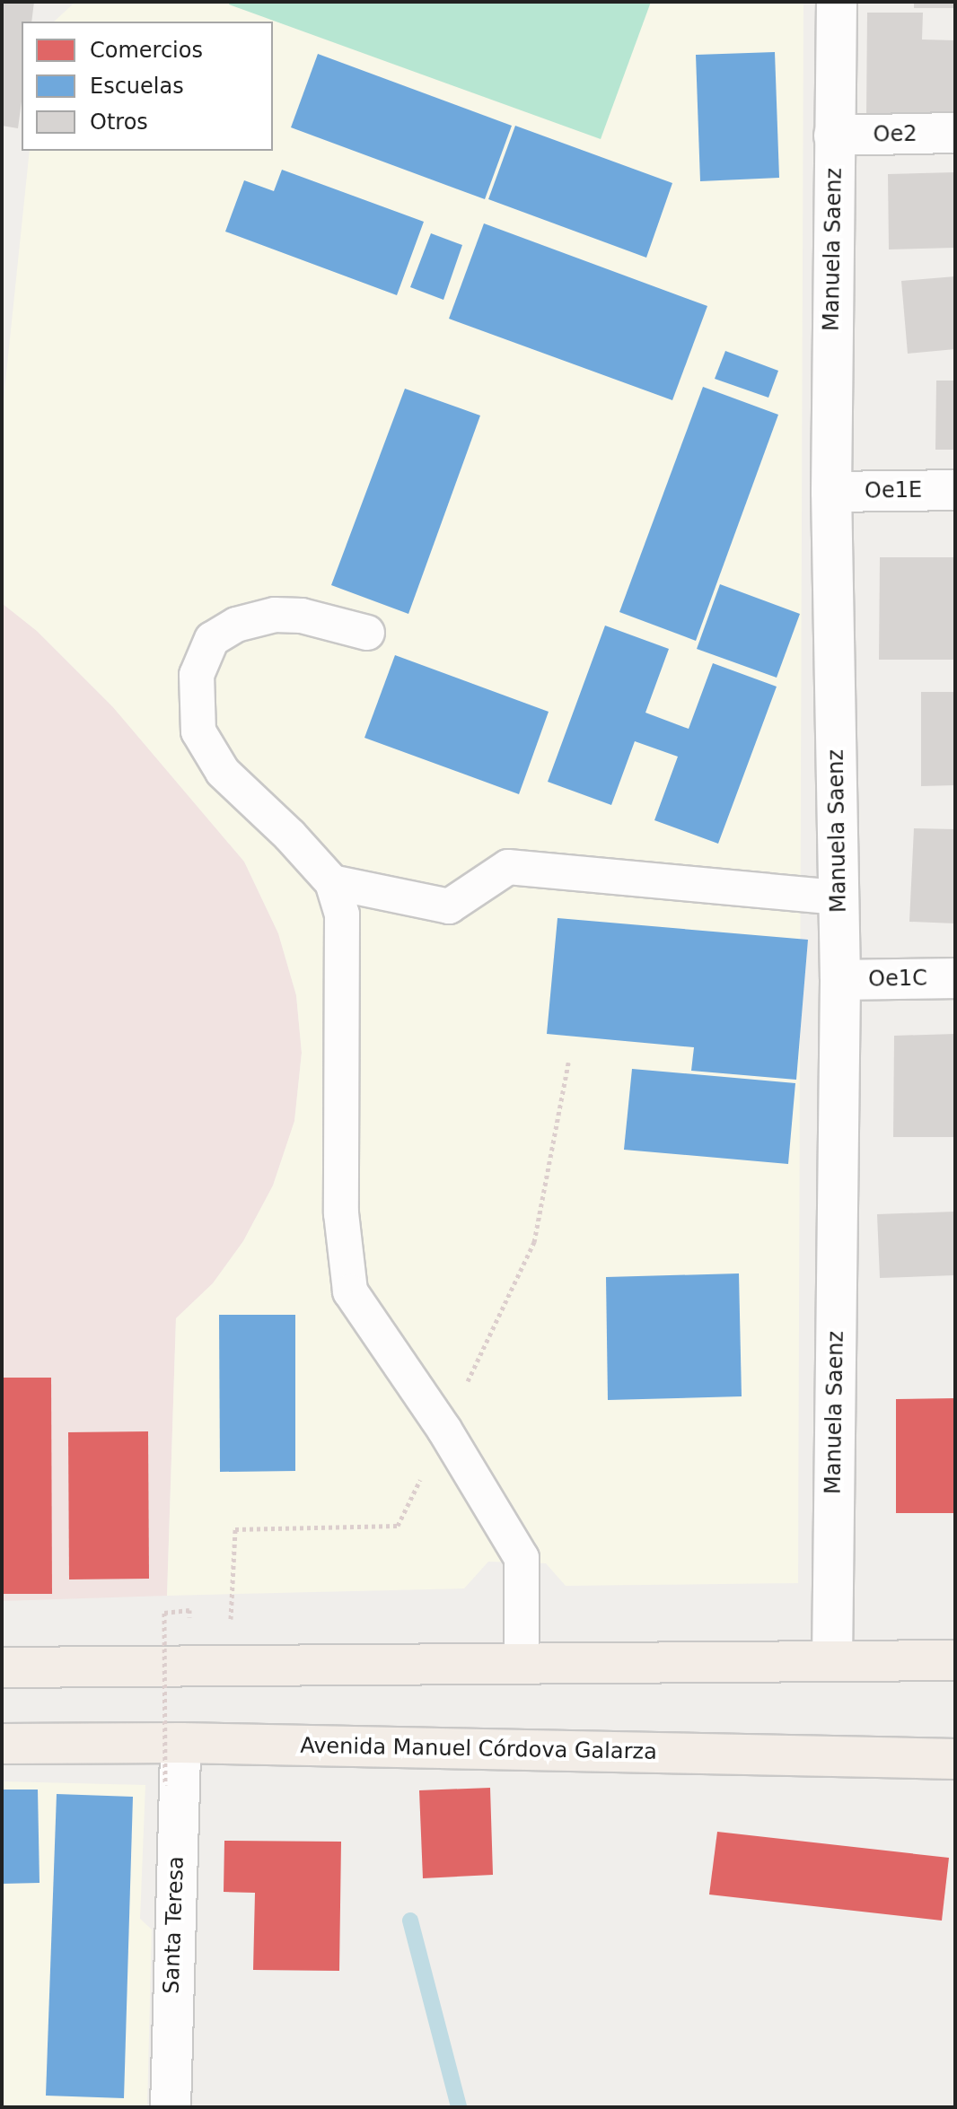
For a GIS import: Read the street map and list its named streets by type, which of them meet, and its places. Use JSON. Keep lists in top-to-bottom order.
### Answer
{
  "streets": {
    "main road": ["Avenida Manuel Córdova Galarza"],
    "street": [
      "Oe2",
      "Manuela Saenz",
      "Oe1E",
      "Oe1C",
      "Santa Teresa"
    ]
  },
  "crossings": [
    ["Oe2", "Manuela Saenz"],
    ["Manuela Saenz", "Oe1E"],
    ["Manuela Saenz", "Oe1C"],
    ["Avenida Manuel Córdova Galarza", "Santa Teresa"]
  ],
  "legend": ["Comercios", "Escuelas", "Otros"]
}
